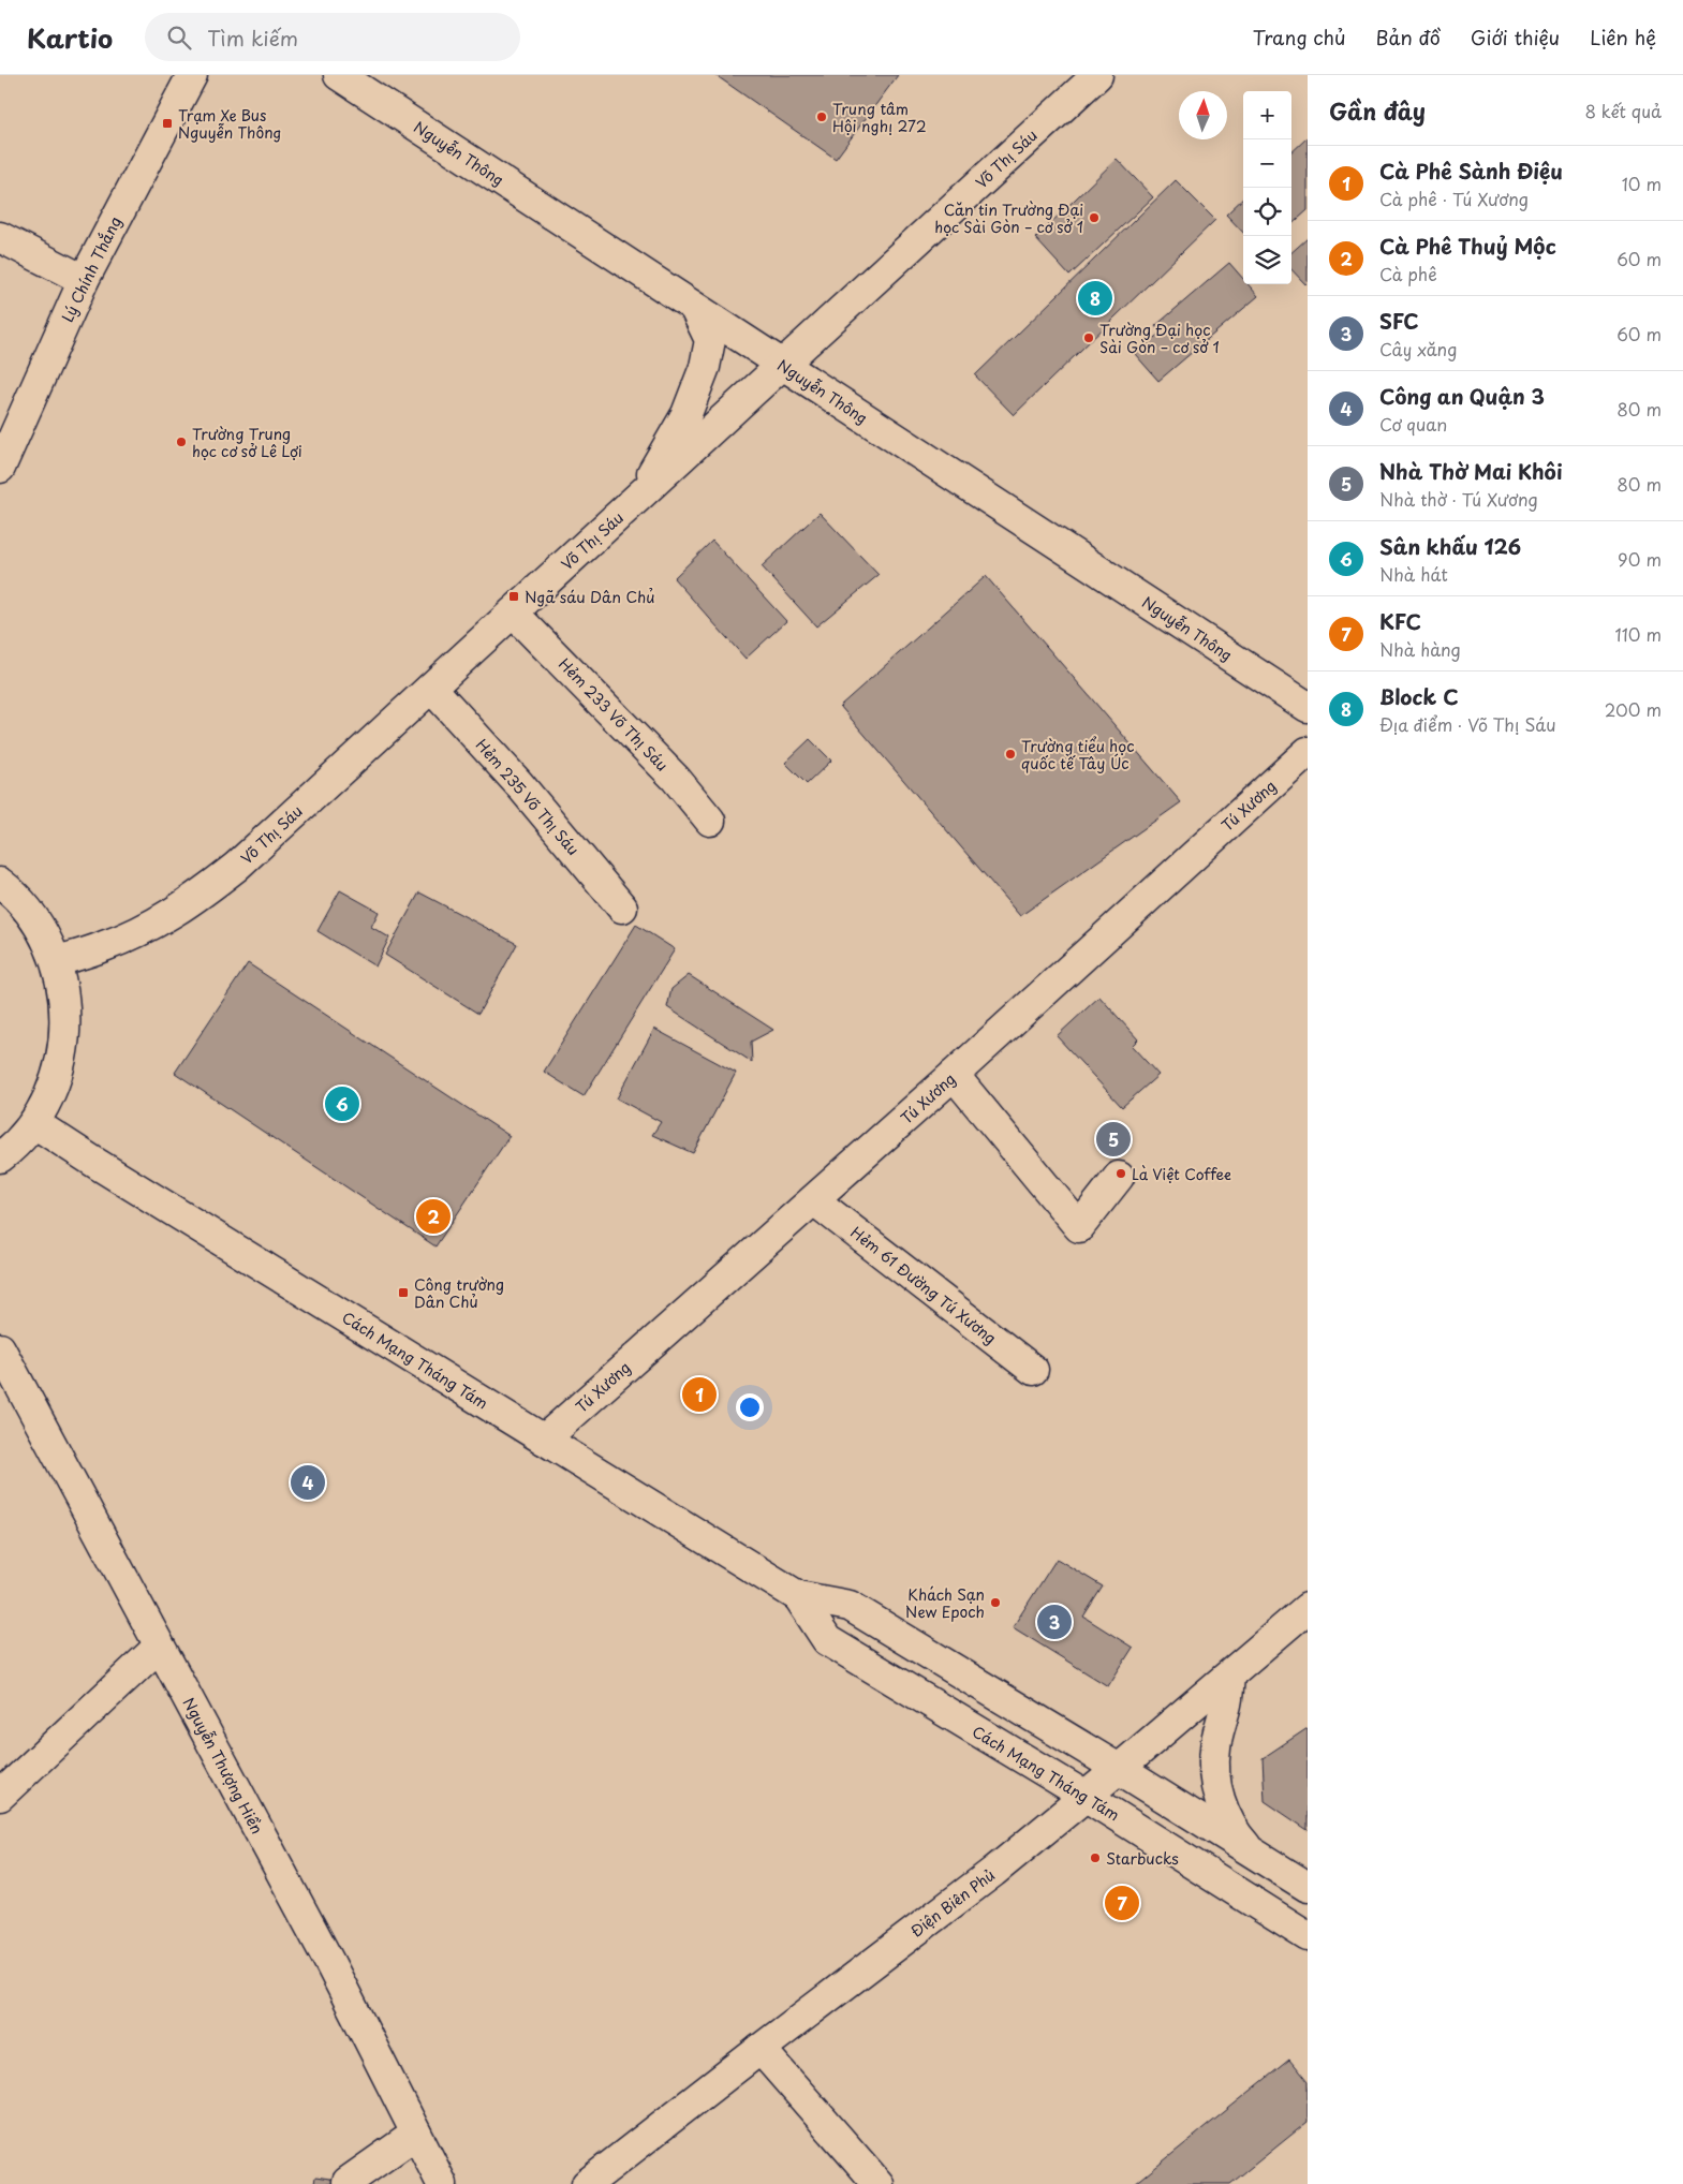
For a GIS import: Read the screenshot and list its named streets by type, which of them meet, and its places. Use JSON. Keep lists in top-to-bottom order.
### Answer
{
  "streets": {
    "main road": [
      "Nguyễn Thông",
      "Võ Thị Sáu",
      "Lý Chính Thắng",
      "Hẻm 233 Võ Thị Sáu",
      "Hẻm 235 Võ Thị Sáu",
      "Tú Xương",
      "Hẻm 61 Đường Tú Xương",
      "Cách Mạng Tháng Tám",
      "Nguyễn Thượng Hiền",
      "Điện Biên Phủ"
    ]
  },
  "crossings": [
    ["Nguyễn Thông", "Võ Thị Sáu"],
    ["Võ Thị Sáu", "Hẻm 233 Võ Thị Sáu"],
    ["Võ Thị Sáu", "Hẻm 235 Võ Thị Sáu"],
    ["Tú Xương", "Hẻm 61 Đường Tú Xương"],
    ["Tú Xương", "Cách Mạng Tháng Tám"],
    ["Cách Mạng Tháng Tám", "Điện Biên Phủ"]
  ],
  "places": {
    "other": [
      "Trung tâm Hội nghị 272",
      "Căn tin Trường Đại học Sài Gòn – cơ sở 1",
      "Trường Đại học Sài Gòn – cơ sở 1",
      "Trường Trung học cơ sở Lê Lợi",
      "Trường tiểu học quốc tế Tây Úc",
      "Là Việt Coffee",
      "Khách Sạn New Epoch",
      "Starbucks"
    ],
    "transit": ["Trạm Xe Bus Nguyễn Thông", "Ngã sáu Dân Chủ", "Công trường Dân Chủ"]
  },
  "north": "top",
  "page": {
    "header": "Kartio",
    "search": "Tìm kiếm",
    "nav": [
      "Trang chủ",
      "Bản đồ",
      "Giới thiệu",
      "Liên hệ"
    ],
    "heading": ["Gần đây", "8 kết quả"],
    "map_buttons": ["+", "−"],
    "list": [
      {
        "mark": "1",
        "name": "Cà Phê Sành Điệu",
        "note": "Cà phê · Tú Xương",
        "value": "10 m"
      },
      {
        "mark": "2",
        "name": "Cà Phê Thuỷ Mộc",
        "note": "Cà phê",
        "value": "60 m"
      },
      {
        "mark": "3",
        "name": "SFC",
        "note": "Cây xăng",
        "value": "60 m"
      },
      {
        "mark": "4",
        "name": "Công an Quận 3",
        "note": "Cơ quan",
        "value": "80 m"
      },
      {
        "mark": "5",
        "name": "Nhà Thờ Mai Khôi",
        "note": "Nhà thờ · Tú Xương",
        "value": "80 m"
      },
      {
        "mark": "6",
        "name": "Sân khấu 126",
        "note": "Nhà hát",
        "value": "90 m"
      },
      {
        "mark": "7",
        "name": "KFC",
        "note": "Nhà hàng",
        "value": "110 m"
      },
      {
        "mark": "8",
        "name": "Block C",
        "note": "Địa điểm · Võ Thị Sáu",
        "value": "200 m"
      }
    ],
    "pins": [
      "8",
      "6",
      "5",
      "2",
      "1",
      "4",
      "3",
      "7"
    ]
  }
}
